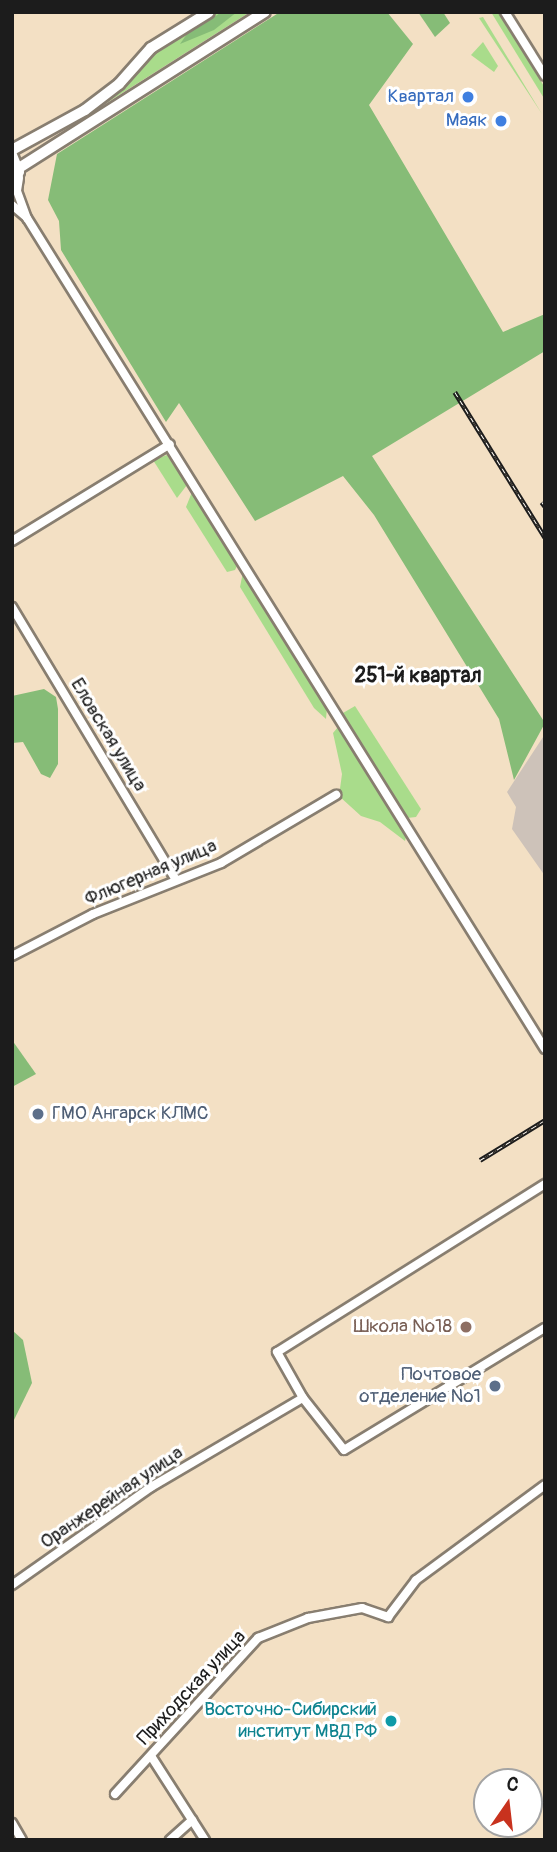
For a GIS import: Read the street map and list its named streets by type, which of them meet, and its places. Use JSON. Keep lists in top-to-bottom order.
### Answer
{
  "streets": {
    "street": [
      "Еловская улица",
      "Флюгерная улица",
      "Оранжерейная улица",
      "Приходская улица"
    ]
  },
  "crossings": [
    ["Еловская улица", "Флюгерная улица"]
  ],
  "districts": ["251-й квартал"],
  "places": [
    "Квартал",
    "Маяк",
    "ГМО Ангарск КЛМС",
    "Школа №18",
    "Почтовое отделение №1",
    "Восточно-Сибирский институт МВД РФ"
  ],
  "north": "top"
}
